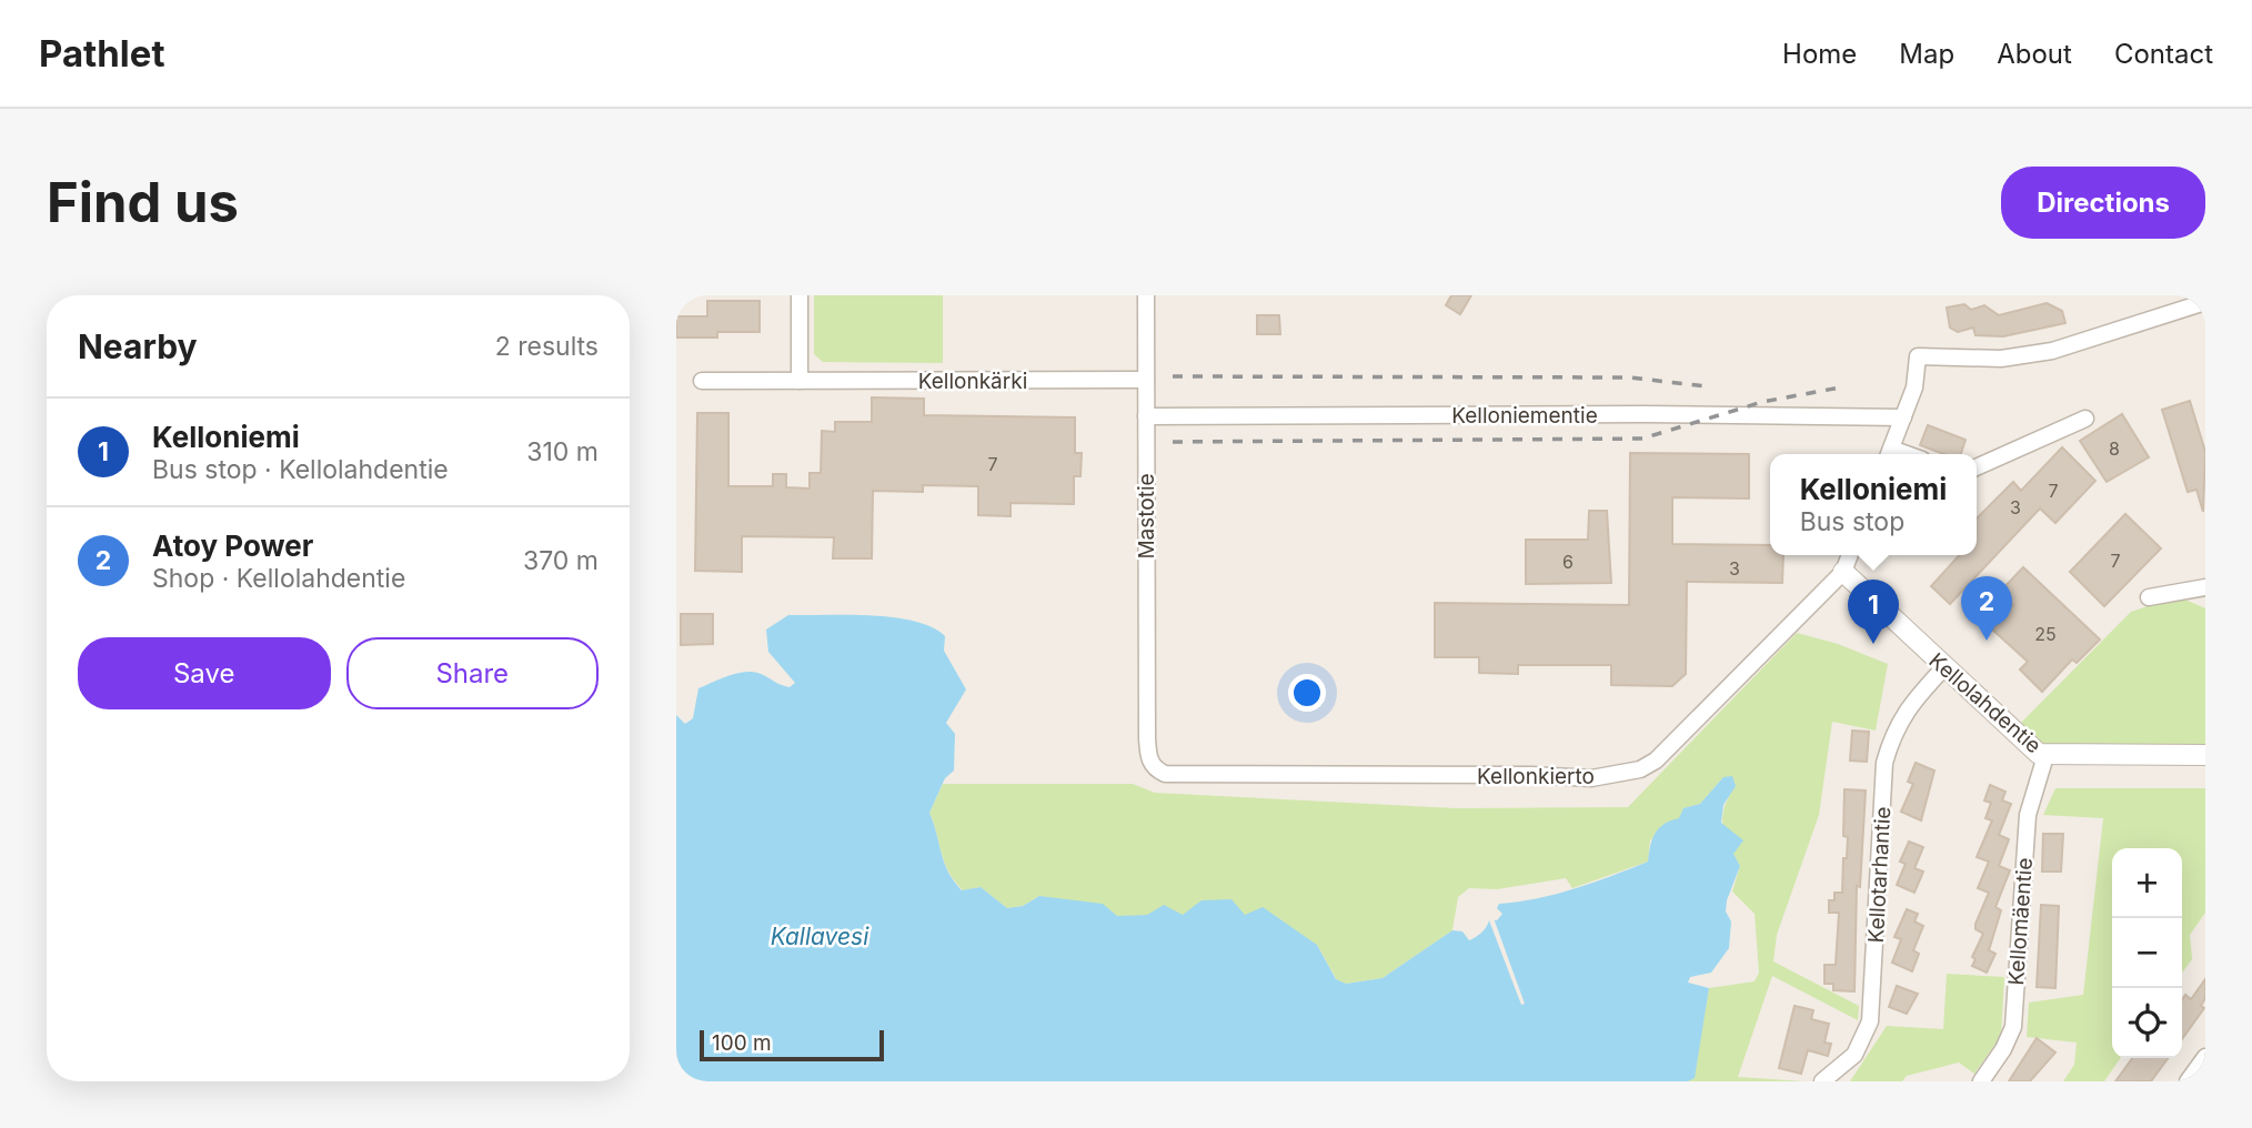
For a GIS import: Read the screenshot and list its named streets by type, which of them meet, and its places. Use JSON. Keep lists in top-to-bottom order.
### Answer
{
  "streets": {
    "street": [
      "Kellonkärki",
      "Kelloniementie",
      "Mastotie",
      "Kellolahdentie",
      "Kellonkierto",
      "Kellotarhantie",
      "Kellomäentie"
    ]
  },
  "crossings": [
    ["Kellonkärki", "Mastotie"],
    ["Kelloniementie", "Mastotie"],
    ["Mastotie", "Kellonkierto"],
    ["Kellolahdentie", "Kellonkierto"],
    ["Kellolahdentie", "Kellotarhantie"],
    ["Kellolahdentie", "Kellomäentie"]
  ],
  "water": ["Kallavesi"],
  "house_numbers": [
    "8",
    "7",
    "7",
    "3",
    "7",
    "6",
    "3",
    "25"
  ],
  "scale_bar": "100 m",
  "page": {
    "header": "Pathlet",
    "nav": [
      "Home",
      "Map",
      "About",
      "Contact"
    ],
    "buttons": [
      "Directions",
      ["Save", "Share"]
    ],
    "title": "Find us",
    "heading": ["Nearby", "2 results"],
    "list": [
      {
        "mark": "1",
        "name": "Kelloniemi",
        "note": "Bus stop · Kellolahdentie",
        "value": "310 m"
      },
      {
        "mark": "2",
        "name": "Atoy Power",
        "note": "Shop · Kellolahdentie",
        "value": "370 m"
      }
    ],
    "popup": ["Kelloniemi", "Bus stop"],
    "pins": ["2", "1"],
    "map_buttons": ["+", "−"],
    "scale": "100 m"
  }
}
